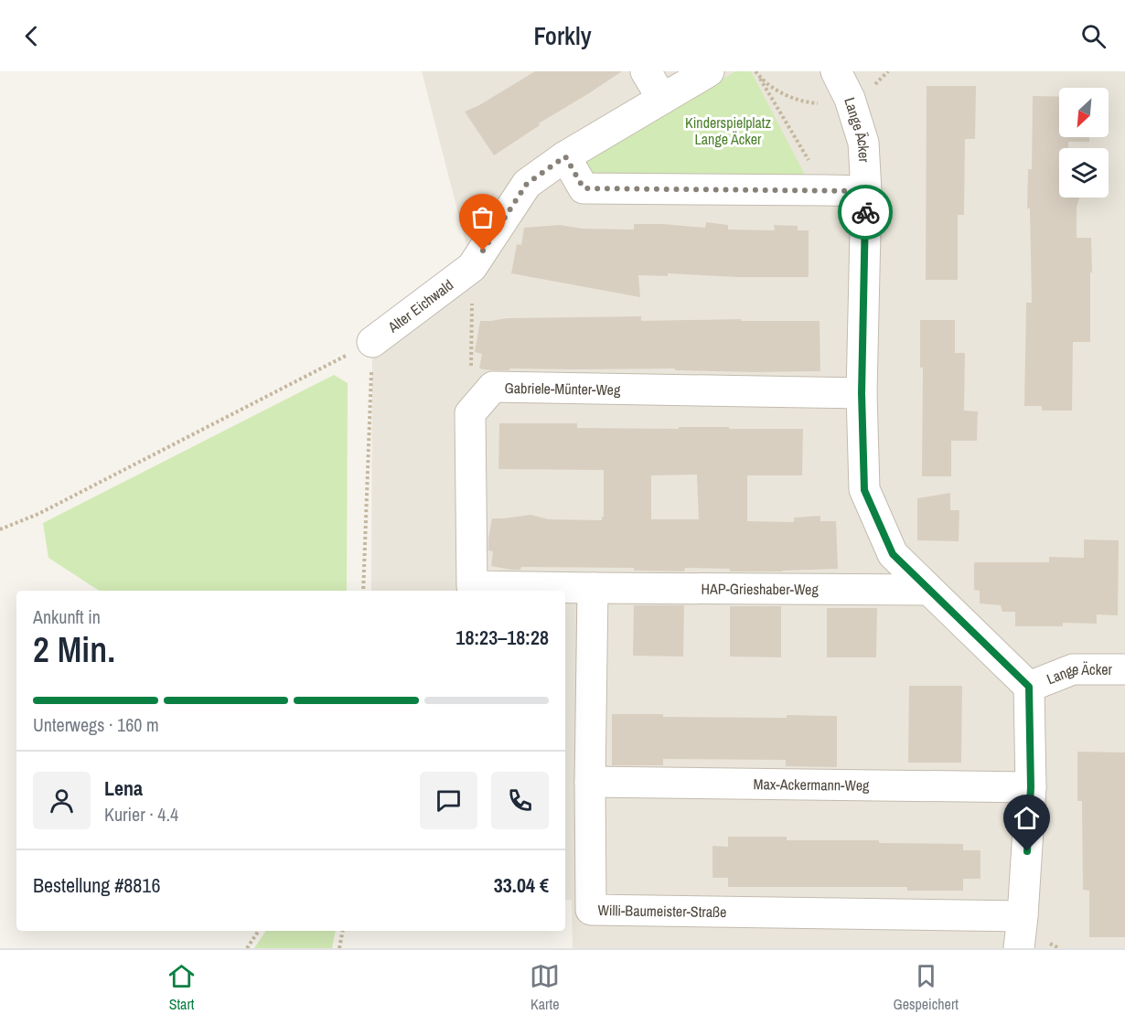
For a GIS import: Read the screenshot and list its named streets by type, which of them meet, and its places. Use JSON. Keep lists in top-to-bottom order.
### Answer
{
  "streets": {
    "street": [
      "Lange Äcker",
      "Alter Eichwald",
      "Gabriele-Münter-Weg",
      "HAP-Grieshaber-Weg",
      "Max-Ackermann-Weg",
      "Willi-Baumeister-Straße"
    ]
  },
  "crossings": [
    ["Lange Äcker", "Gabriele-Münter-Weg"],
    ["Lange Äcker", "HAP-Grieshaber-Weg"],
    ["HAP-Grieshaber-Weg", "Willi-Baumeister-Straße"],
    ["Max-Ackermann-Weg", "Willi-Baumeister-Straße"]
  ],
  "parks": ["Kinderspielplatz Lange Äcker"],
  "north": "bottom left",
  "page": {
    "header": "Forkly",
    "heading": ["2 Min.", "Ankunft in", "18:23–18:28"],
    "panel": [
      "Lena",
      "Kurier · 4.4",
      "Bestellung #8816",
      "33.04 €"
    ],
    "bar": "Unterwegs · 160 m",
    "tabs": ["Start", "Karte", "Gespeichert"]
  }
}
